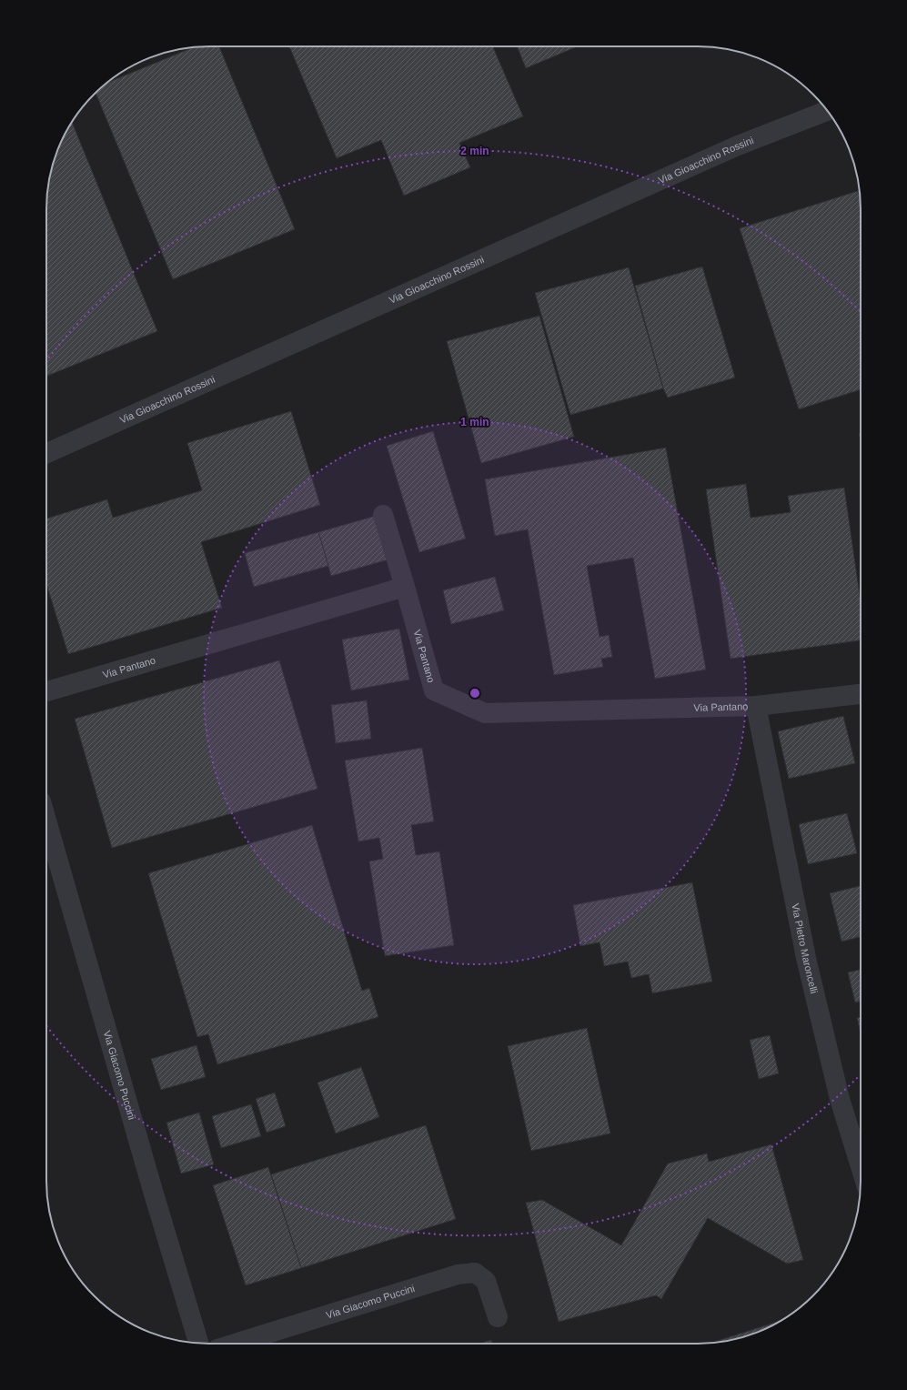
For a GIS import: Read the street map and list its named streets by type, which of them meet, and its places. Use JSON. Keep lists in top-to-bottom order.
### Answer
{
  "streets": {
    "street": [
      "Via Gioacchino Rossini",
      "Via Pantano",
      "Via Pietro Maroncelli",
      "Via Giacomo Puccini"
    ]
  },
  "crossings": [
    ["Via Pantano", "Via Pietro Maroncelli"]
  ],
  "rings": ["2 min", "1 min"]
}
